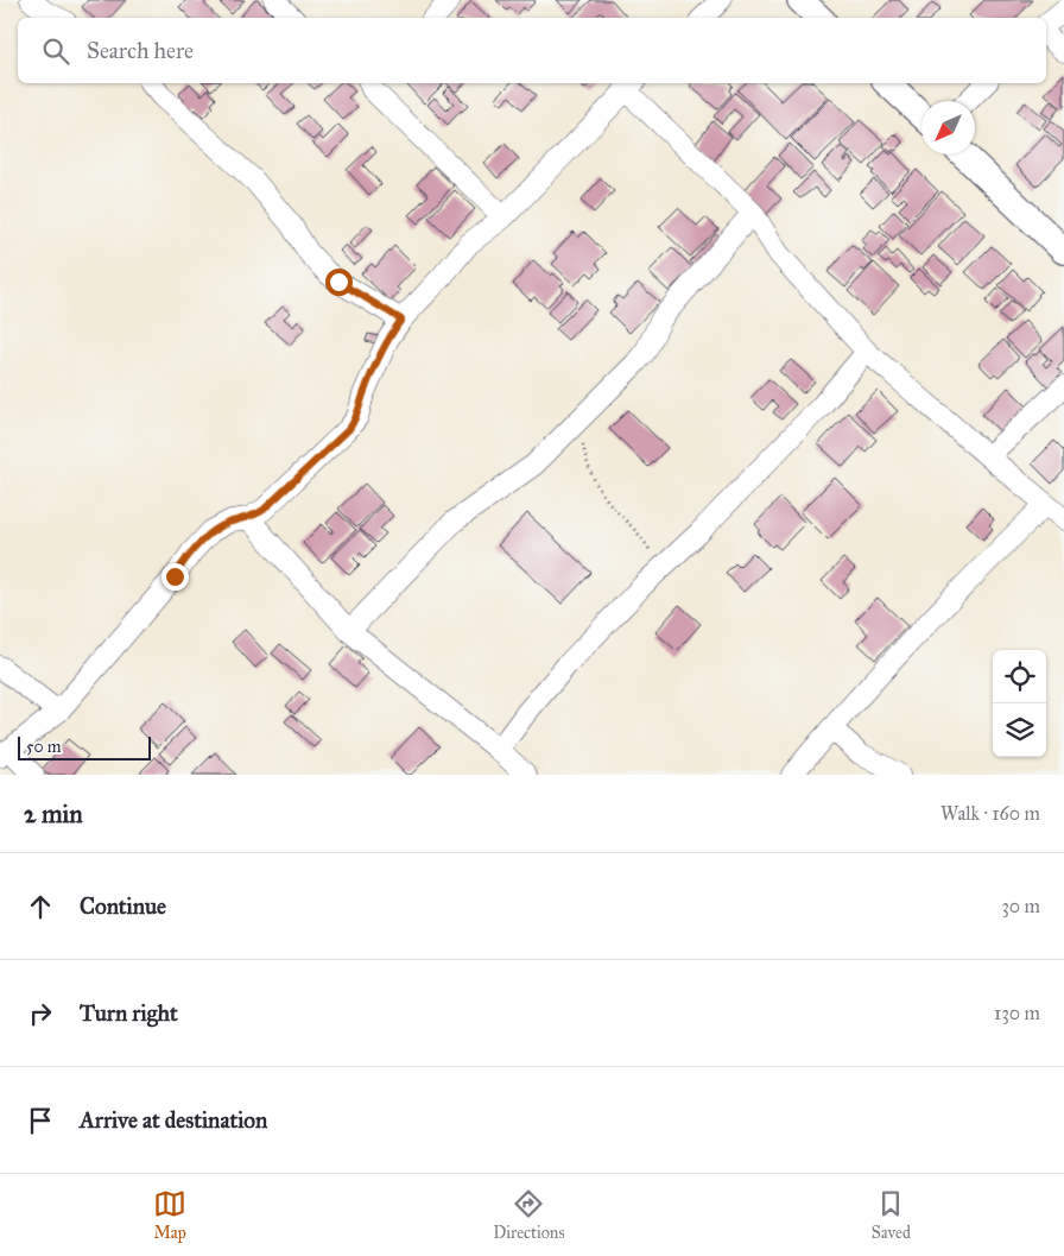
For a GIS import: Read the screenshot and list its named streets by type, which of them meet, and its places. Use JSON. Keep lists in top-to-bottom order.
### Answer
{
  "scale_bar": "50 m",
  "north": "bottom left",
  "page": {
    "search": "Search here",
    "scale": "50 m",
    "heading": ["2 min", "Walk · 160 m"],
    "list": [
      ["Continue", "30 m"],
      ["Turn right", "130 m"],
      "Arrive at destination"
    ],
    "nav": ["Map", "Directions", "Saved"]
  }
}
